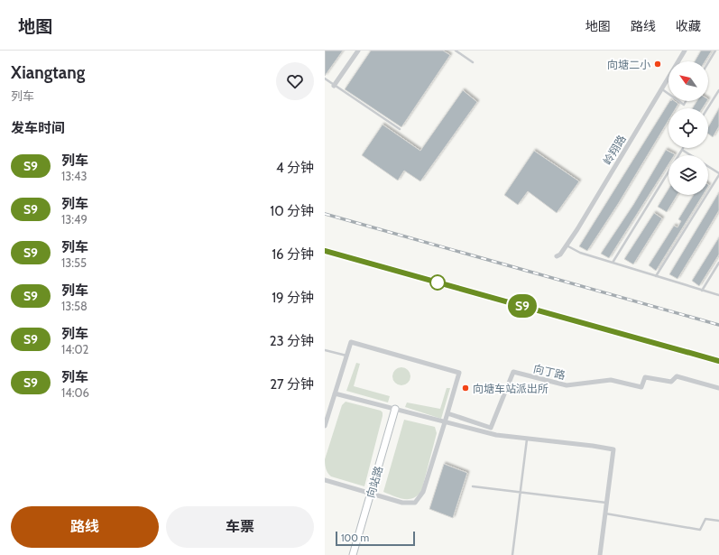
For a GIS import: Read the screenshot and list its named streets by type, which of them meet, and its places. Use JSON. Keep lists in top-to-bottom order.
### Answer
{
  "streets": {
    "street": ["岭翔路", "向丁路", "向站路"]
  },
  "places": ["向塘二小", "向塘车站派出所"],
  "scale_bar": "100 m",
  "north": "top left",
  "page": {
    "header": "地图",
    "nav": ["地图", "路线", "收藏"],
    "heading": [
      ["Xiangtang", "列车"],
      "发车时间"
    ],
    "on_map": "S9",
    "list": [
      {
        "mark": "S9",
        "name": "列车",
        "note": "13:43",
        "value": "4 分钟"
      },
      {
        "mark": "S9",
        "name": "列车",
        "note": "13:49",
        "value": "10 分钟"
      },
      {
        "mark": "S9",
        "name": "列车",
        "note": "13:55",
        "value": "16 分钟"
      },
      {
        "mark": "S9",
        "name": "列车",
        "note": "13:58",
        "value": "19 分钟"
      },
      {
        "mark": "S9",
        "name": "列车",
        "note": "14:02",
        "value": "23 分钟"
      },
      {
        "mark": "S9",
        "name": "列车",
        "note": "14:06",
        "value": "27 分钟"
      }
    ],
    "buttons": ["路线", "车票"],
    "scale": "100 m"
  }
}
